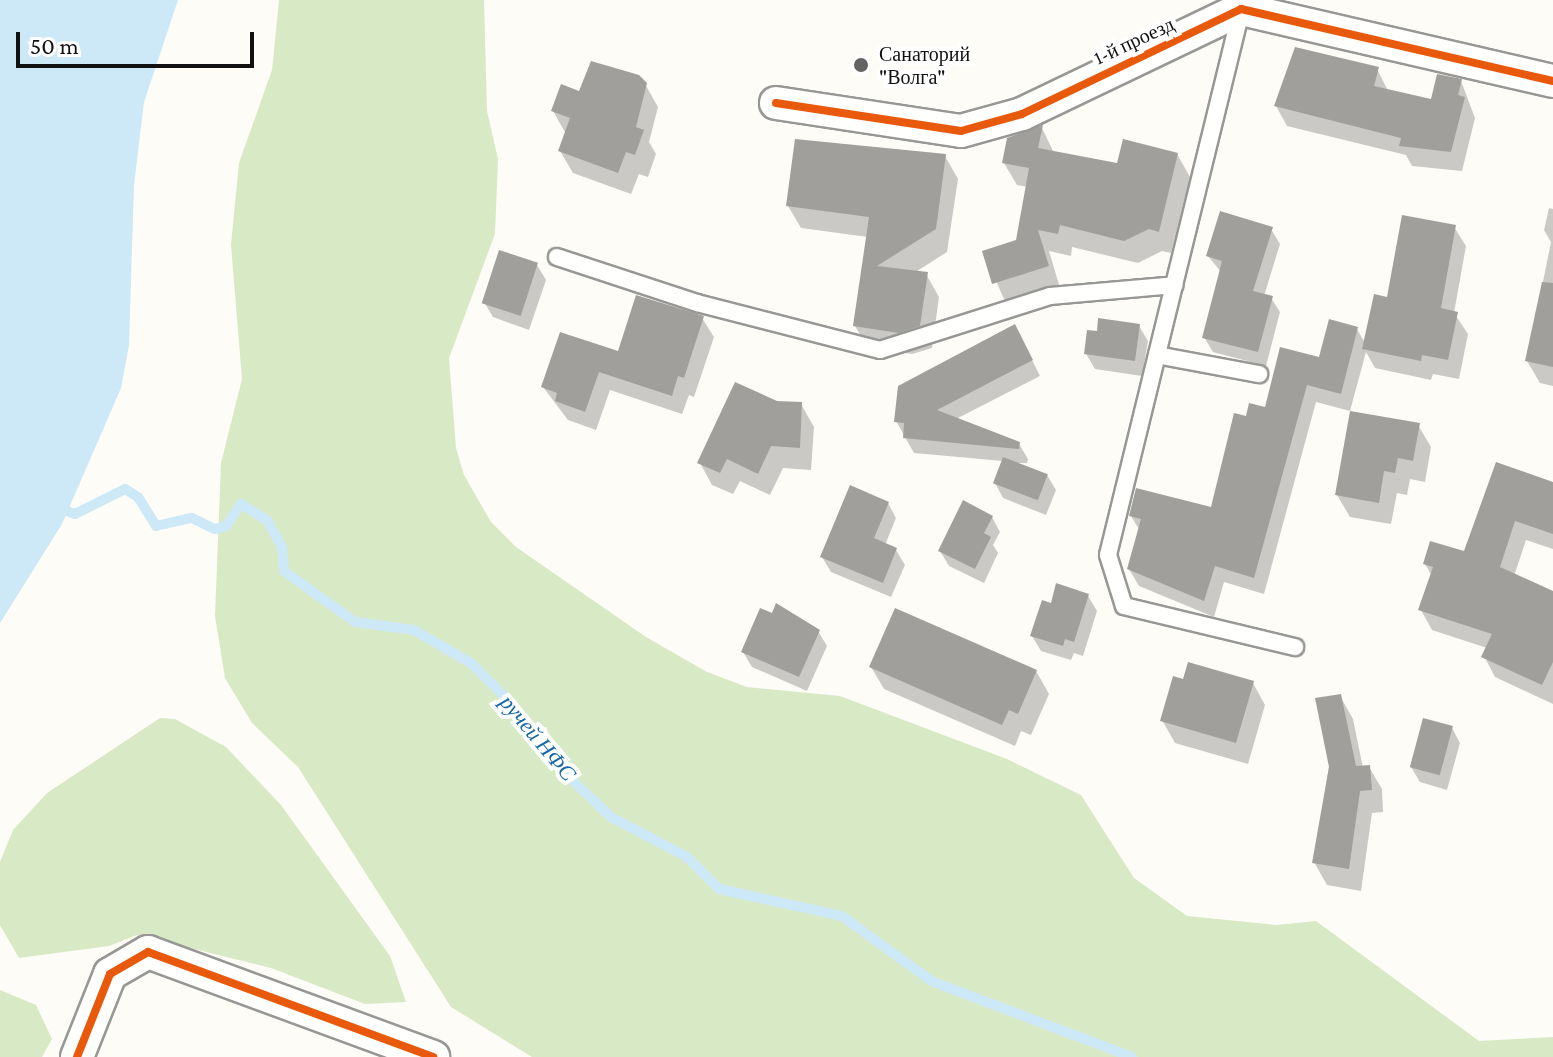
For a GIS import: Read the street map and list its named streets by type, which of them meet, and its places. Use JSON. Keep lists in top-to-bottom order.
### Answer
{
  "streets": {
    "street": ["1-й проезд"]
  },
  "water": ["ручей НФС"],
  "places": ["Санаторий \"Волга\""],
  "scale_bar": "50 m"
}
